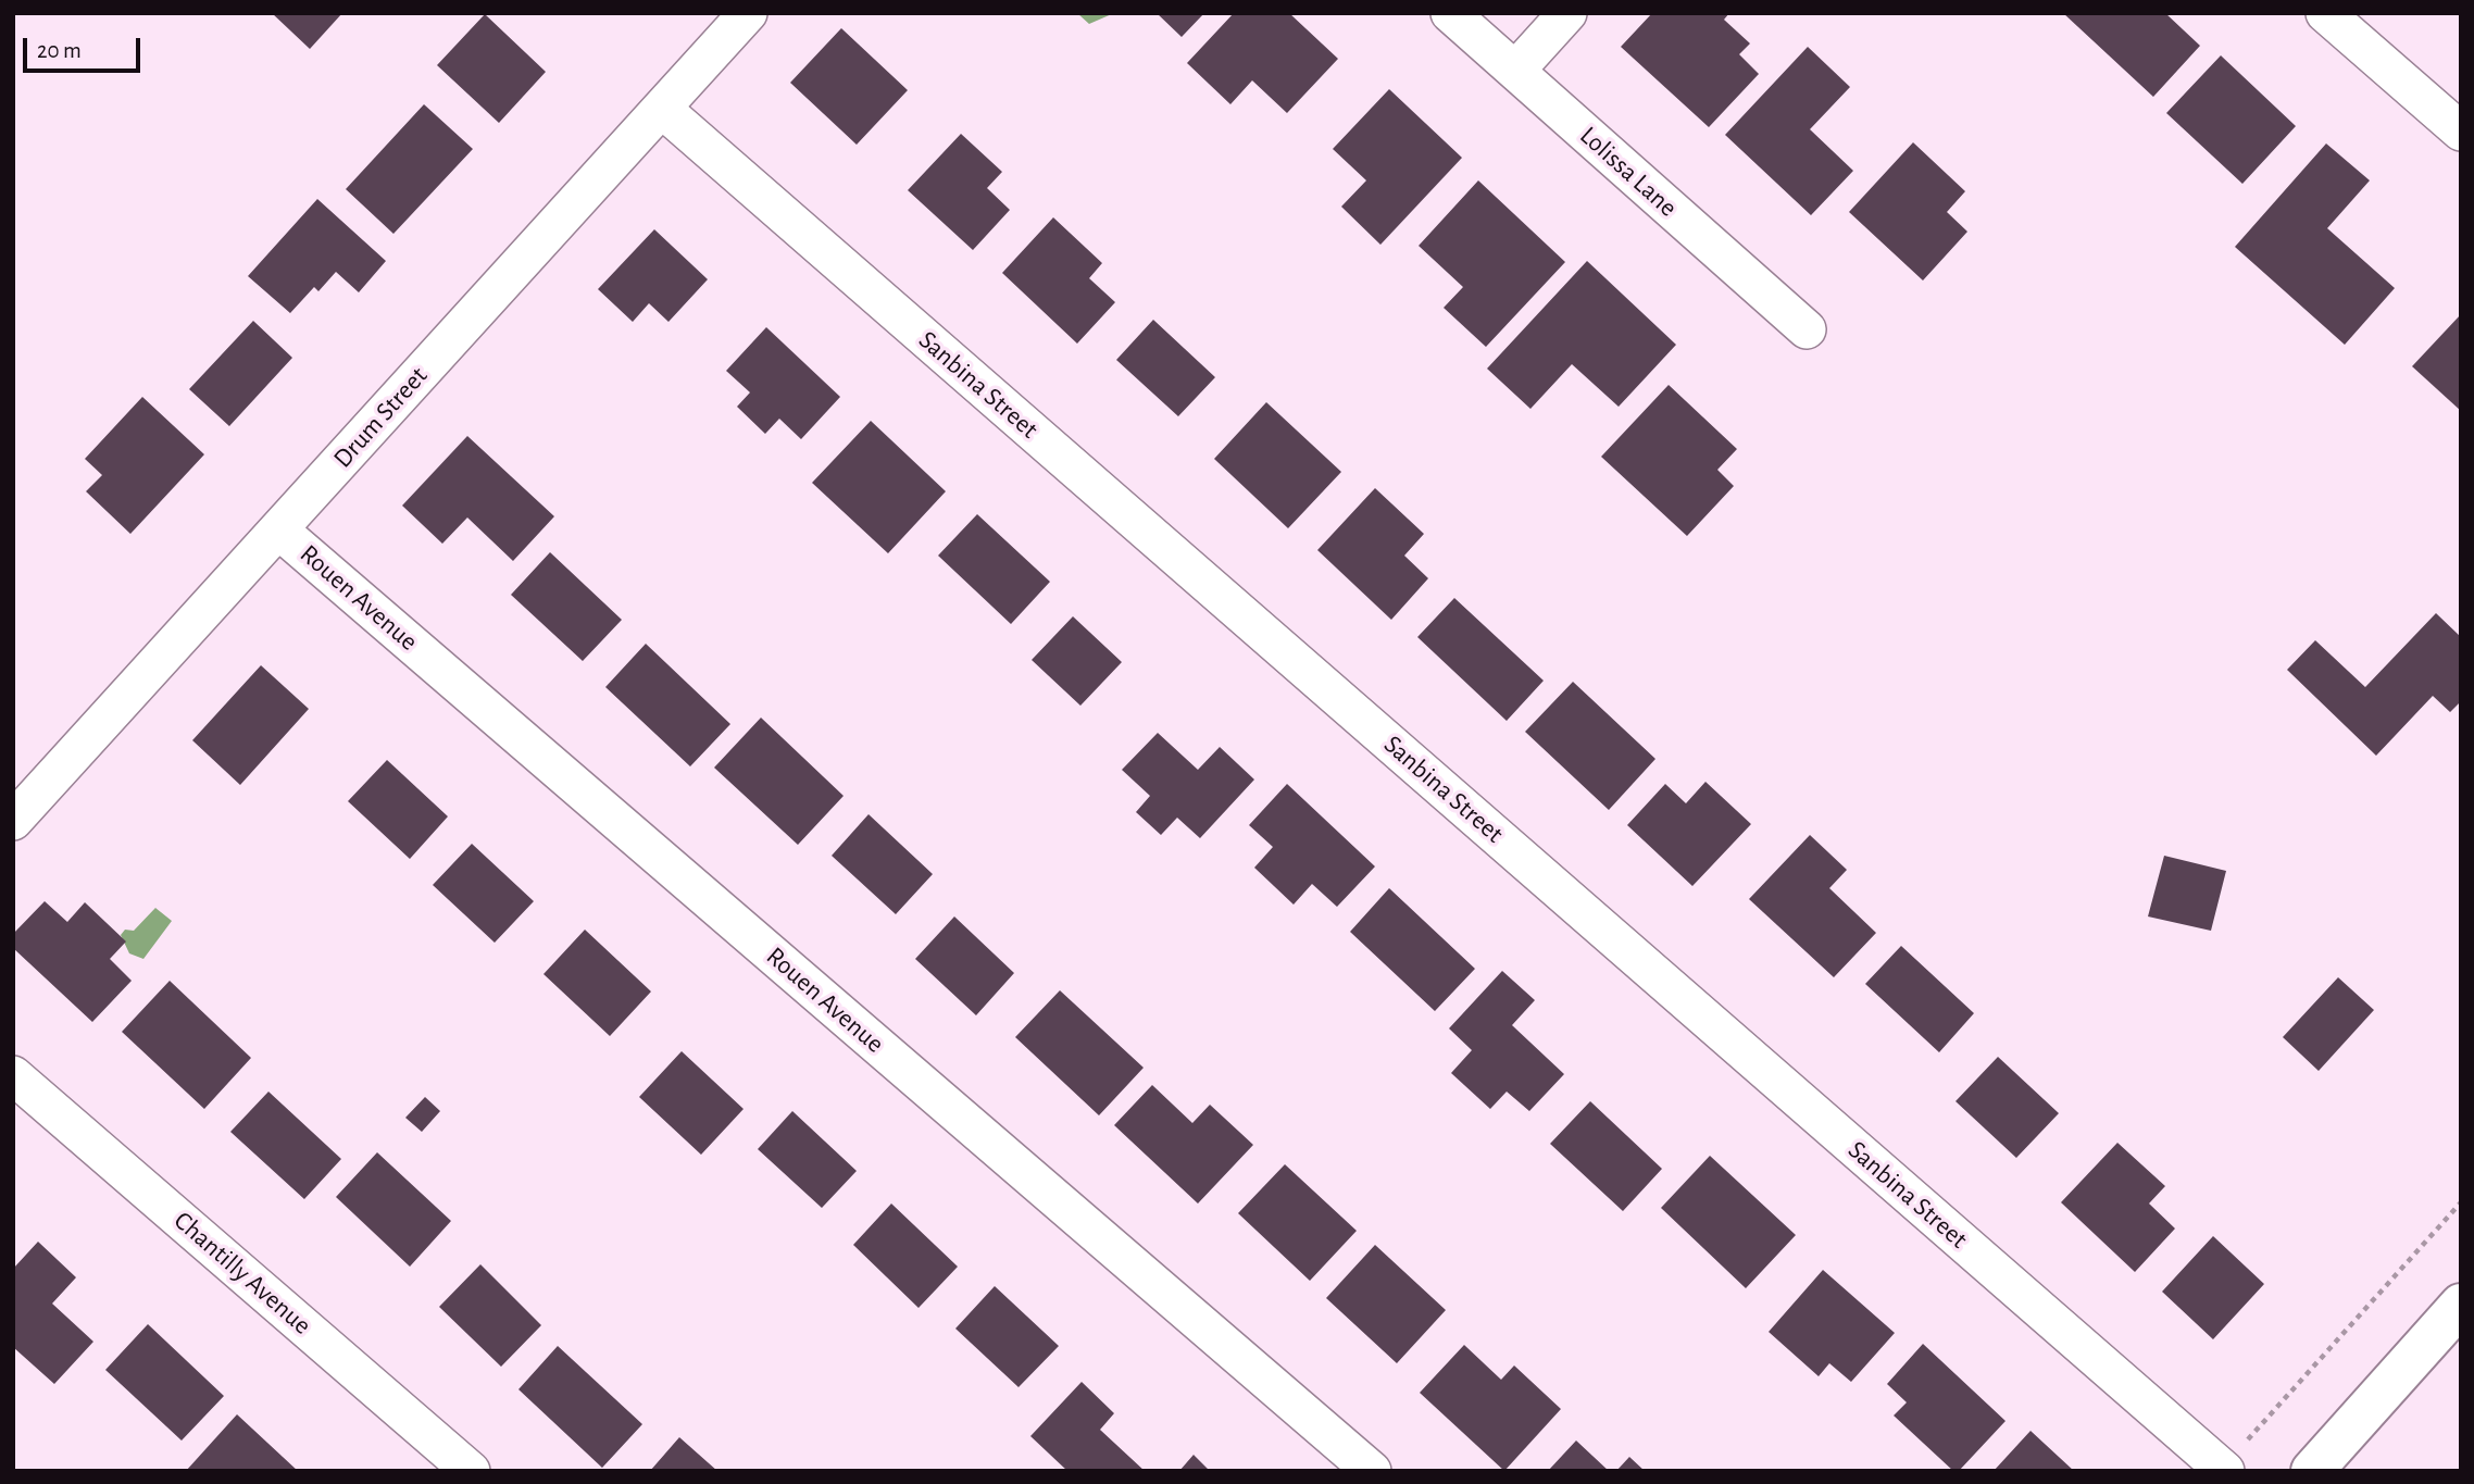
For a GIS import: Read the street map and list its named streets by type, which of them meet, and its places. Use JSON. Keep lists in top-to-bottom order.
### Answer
{
  "streets": {
    "street": [
      "Lolissa Lane",
      "Sanbina Street",
      "Drum Street",
      "Rouen Avenue",
      "Chantilly Avenue"
    ]
  },
  "crossings": [
    ["Sanbina Street", "Drum Street"],
    ["Drum Street", "Rouen Avenue"]
  ],
  "scale_bar": "20 m"
}
